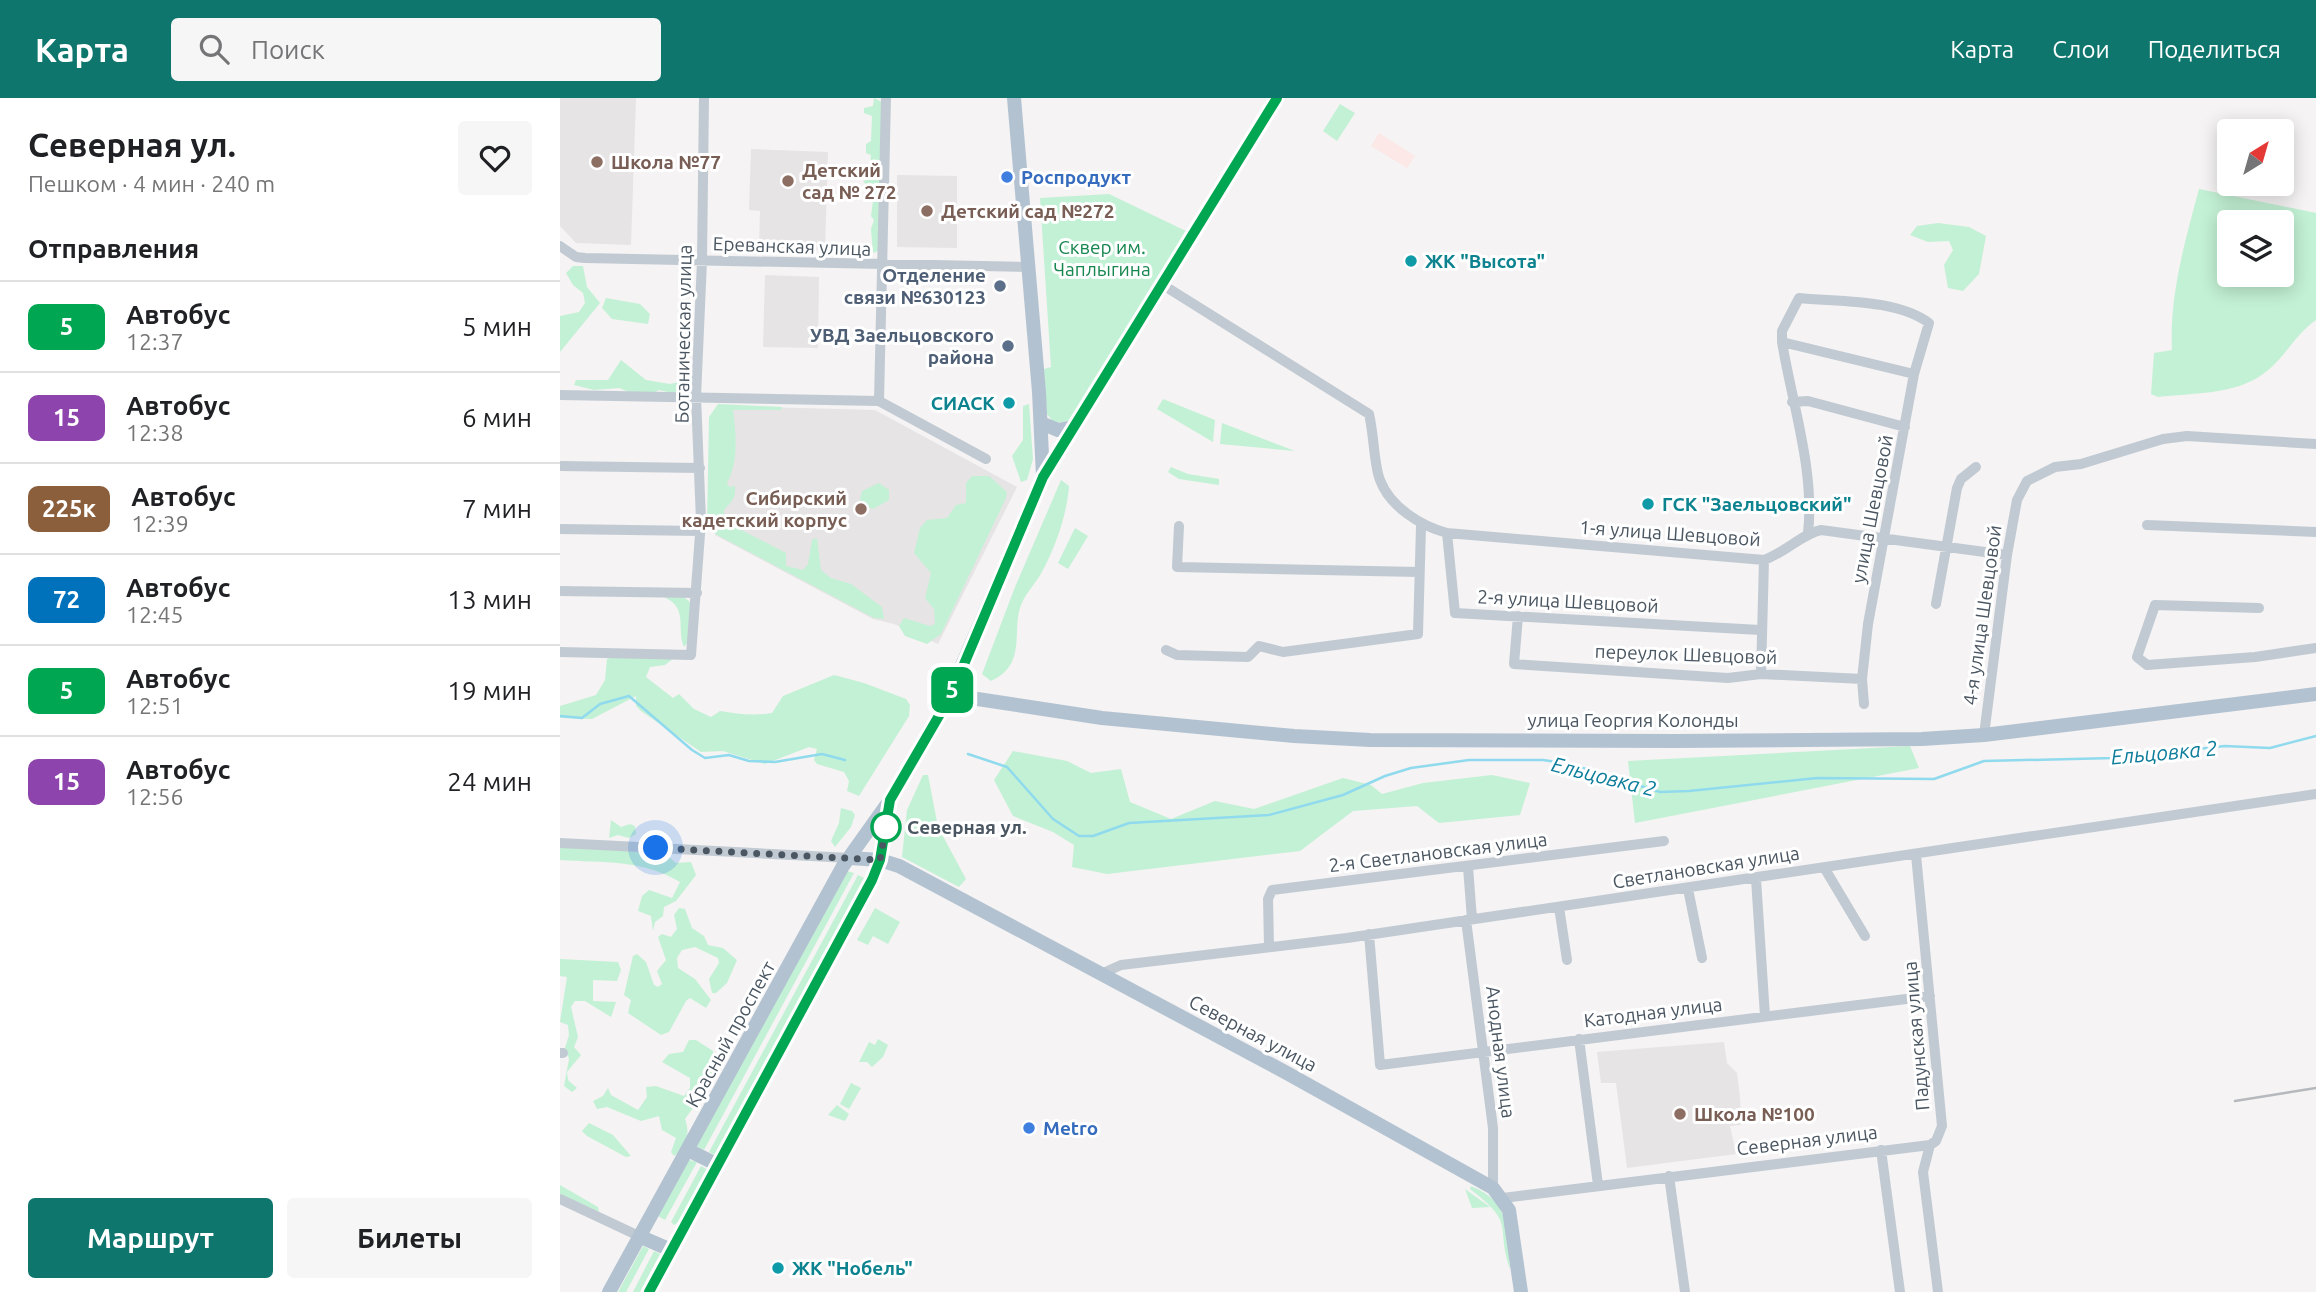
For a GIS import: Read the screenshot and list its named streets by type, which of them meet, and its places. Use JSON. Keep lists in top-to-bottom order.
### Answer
{
  "streets": {
    "main road": ["улица Георгия Колонды", "Северная улица", "Красный проспект"],
    "street": [
      "Ереванская улица",
      "Ботаническая улица",
      "улица Шевцовой",
      "1-я улица Шевцовой",
      "2-я улица Шевцовой",
      "4-я улица Шевцовой",
      "переулок Шевцовой",
      "2-я Светлановская улица",
      "Светлановская улица",
      "Катодная улица",
      "Падунская улица",
      "Анодная улица"
    ]
  },
  "crossings": [
    ["Ереванская улица", "Ботаническая улица"],
    ["улица Шевцовой", "переулок Шевцовой"],
    ["1-я улица Шевцовой", "2-я улица Шевцовой"],
    ["2-я улица Шевцовой", "переулок Шевцовой"],
    ["4-я улица Шевцовой", "улица Георгия Колонды"],
    ["улица Георгия Колонды", "Красный проспект"],
    ["2-я Светлановская улица", "Светлановская улица"],
    ["2-я Светлановская улица", "Анодная улица"],
    ["Светлановская улица", "Катодная улица"],
    ["Светлановская улица", "Северная улица"],
    ["Светлановская улица", "Падунская улица"],
    ["Светлановская улица", "Анодная улица"],
    ["Катодная улица", "Падунская улица"],
    ["Катодная улица", "Анодная улица"],
    ["Северная улица", "Красный проспект"],
    ["Северная улица", "Падунская улица"],
    ["Северная улица", "Анодная улица"]
  ],
  "water": ["Ельцовка 2"],
  "parks": ["Сквер им. Чаплыгина"],
  "places": [
    "Школа №77",
    "Роспродукт",
    "Детский сад № 272",
    "Детский сад №272",
    "ЖК \"Высота\"",
    "Отделение связи №630123",
    "УВД Заельцовского района",
    "СИАСК",
    "ГСК \"Заельцовский\"",
    "Сибирский кадетский корпус",
    "Северная ул.",
    "Школа №100",
    "Metro",
    "ЖК \"Нобель\""
  ],
  "lines": ["bus line 5"],
  "north": "top right",
  "page": {
    "header": "Карта",
    "search": "Поиск",
    "nav": ["Карта", "Слои", "Поделиться"],
    "heading": [
      ["Северная ул.", "Пешком · 4 мин · 240 m"],
      "Отправления"
    ],
    "on_map": "5",
    "list": [
      {
        "mark": "5",
        "name": "Автобус",
        "note": "12:37",
        "value": "5 мин"
      },
      {
        "mark": "15",
        "name": "Автобус",
        "note": "12:38",
        "value": "6 мин"
      },
      {
        "mark": "225к",
        "name": "Автобус",
        "note": "12:39",
        "value": "7 мин"
      },
      {
        "mark": "72",
        "name": "Автобус",
        "note": "12:45",
        "value": "13 мин"
      },
      {
        "mark": "5",
        "name": "Автобус",
        "note": "12:51",
        "value": "19 мин"
      },
      {
        "mark": "15",
        "name": "Автобус",
        "note": "12:56",
        "value": "24 мин"
      }
    ],
    "buttons": ["Маршрут", "Билеты"]
  }
}
